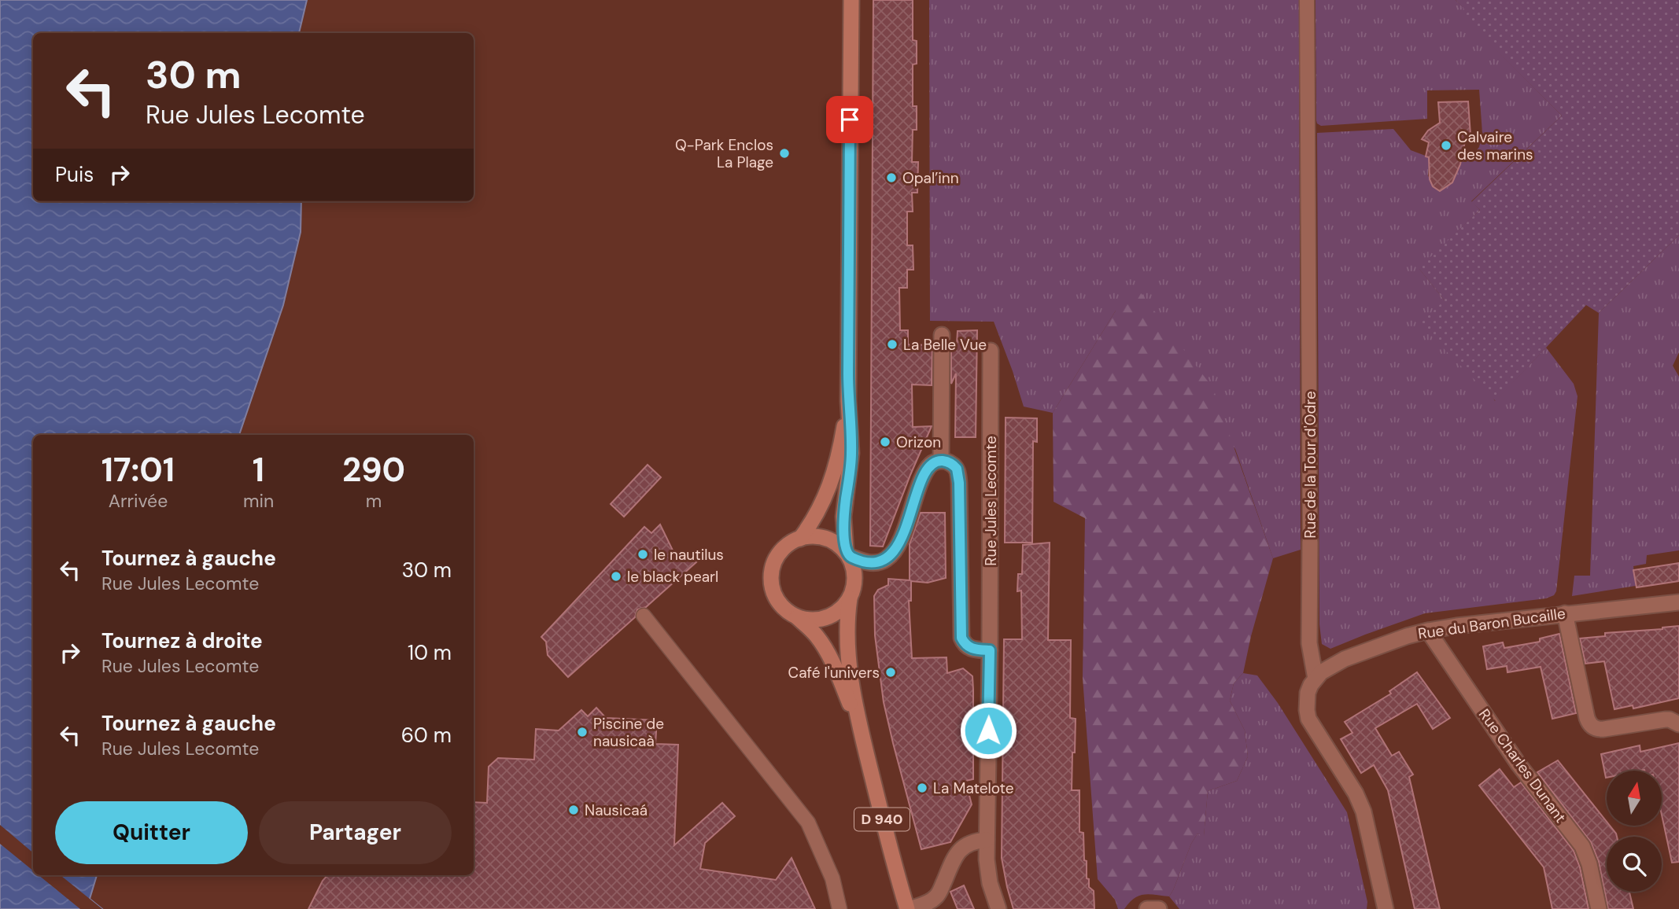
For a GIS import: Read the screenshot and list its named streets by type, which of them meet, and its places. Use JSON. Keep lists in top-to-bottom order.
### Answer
{
  "streets": {
    "main road": ["D 940"],
    "street": [
      "Rue de la Tour d'Odre",
      "Rue Jules Lecomte",
      "Rue du Baron Bucaille",
      "Rue Charles Dunant"
    ]
  },
  "crossings": [
    ["Rue de la Tour d'Odre", "Rue du Baron Bucaille"],
    ["Rue du Baron Bucaille", "Rue Charles Dunant"]
  ],
  "places": [
    "Calvaire des marins",
    "Q-Park Enclos La Plage",
    "Opal’inn",
    "La Belle Vue",
    "Orizon",
    "le nautilus",
    "le black pearl",
    "Café l'univers",
    "Piscine de nausicaà",
    "La Matelote",
    "Nausicaá"
  ],
  "north": "top",
  "page": {
    "turn": ["30 m", "Rue Jules Lecomte"],
    "then": "Puis",
    "eta": [
      "17:01",
      "Arrivée",
      "1",
      "min",
      "290",
      "m"
    ],
    "list": [
      {
        "name": "Tournez à gauche",
        "note": "Rue Jules Lecomte",
        "value": "30 m"
      },
      {
        "name": "Tournez à droite",
        "note": "Rue Jules Lecomte",
        "value": "10 m"
      },
      {
        "name": "Tournez à gauche",
        "note": "Rue Jules Lecomte",
        "value": "60 m"
      }
    ],
    "buttons": ["Quitter", "Partager"]
  }
}
